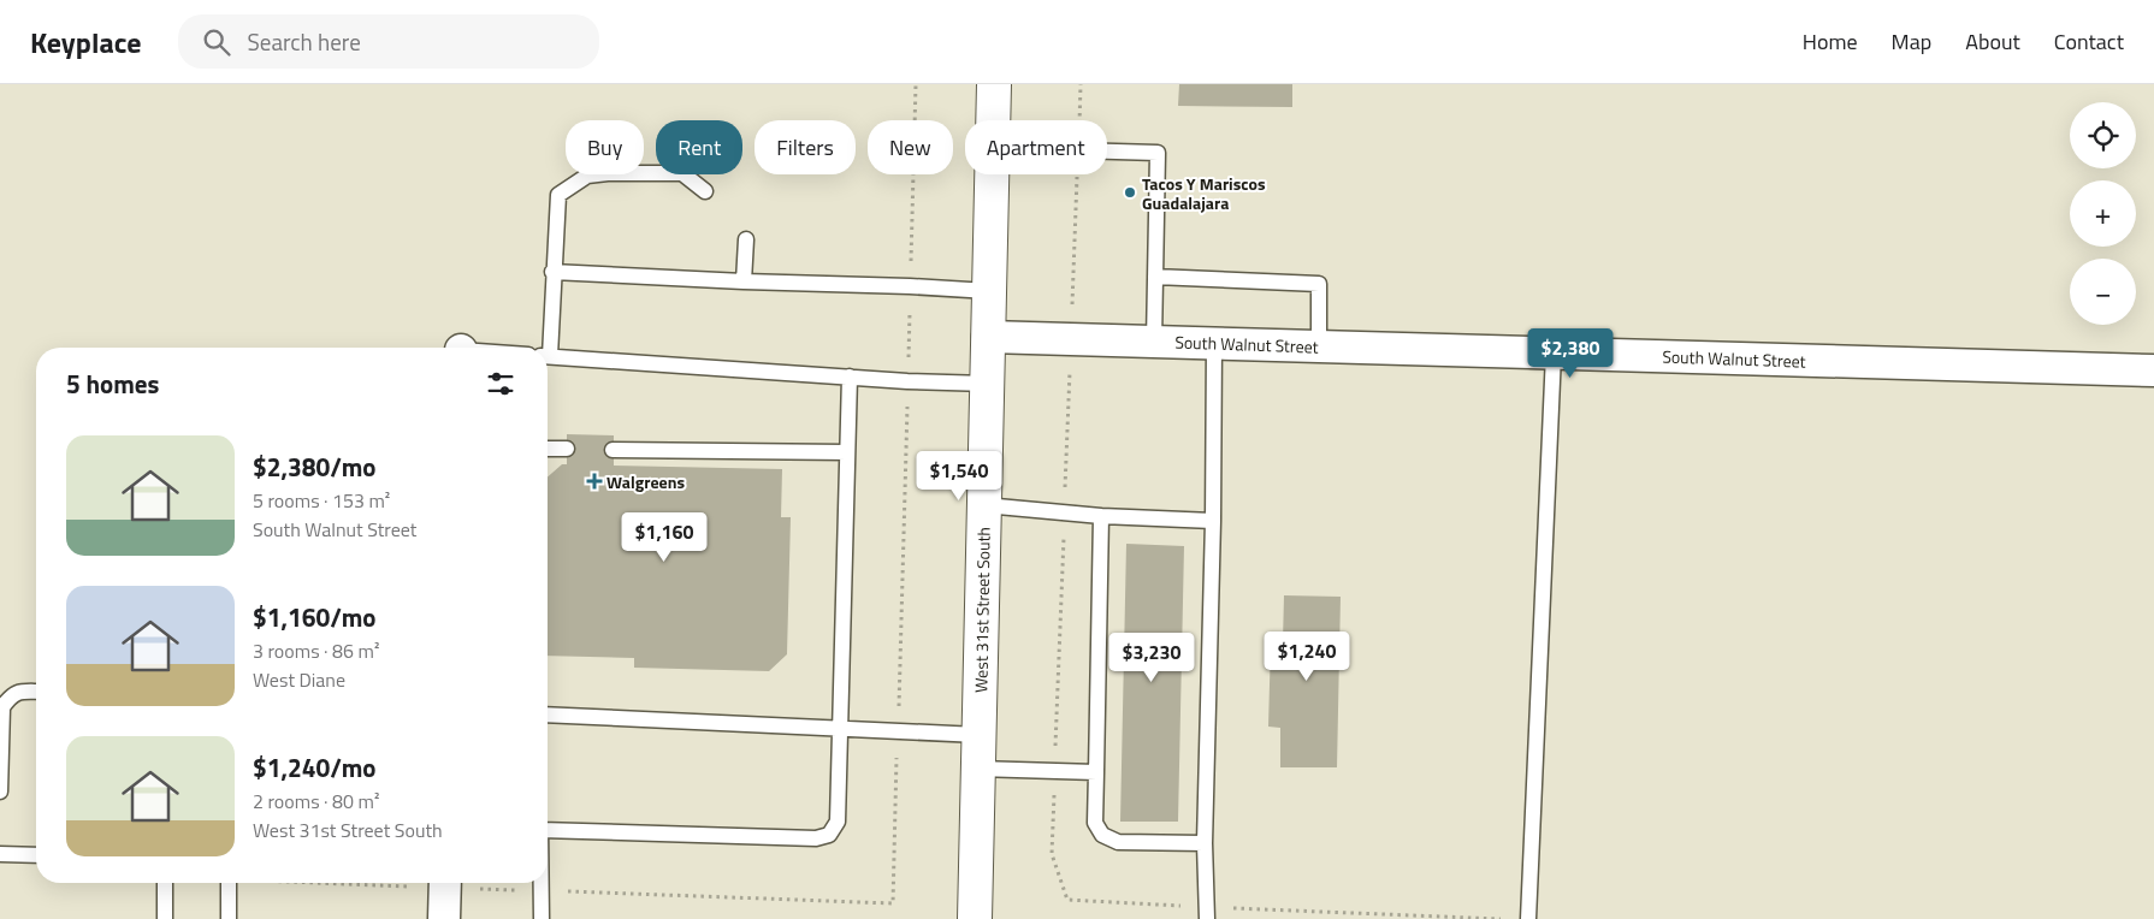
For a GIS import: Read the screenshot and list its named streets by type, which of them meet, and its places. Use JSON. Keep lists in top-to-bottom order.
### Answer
{
  "streets": {
    "street": ["South Walnut Street", "West 31st Street South"]
  },
  "crossings": [
    ["South Walnut Street", "West 31st Street South"]
  ],
  "places": {
    "other": ["Tacos Y Mariscos Guadalajara"],
    "health": ["Walgreens"]
  },
  "page": {
    "header": "Keyplace",
    "search": "Search here",
    "nav": [
      "Home",
      "Map",
      "About",
      "Contact"
    ],
    "map_buttons": ["+", "−"],
    "chip": [
      "Buy",
      "Rent",
      "Filters",
      "New",
      "Apartment"
    ],
    "price": [
      "$2,380",
      "$1,540",
      "$1,160",
      "$1,240",
      "$3,230"
    ],
    "heading": "5 homes",
    "list": [
      {
        "name": "$2,380/mo",
        "note": "5 rooms · 153 m² · South Walnut Street"
      },
      {
        "name": "$1,160/mo",
        "note": "3 rooms · 86 m² · West Diane"
      },
      {
        "name": "$1,240/mo",
        "note": "2 rooms · 80 m² · West 31st Street South"
      }
    ]
  }
}
